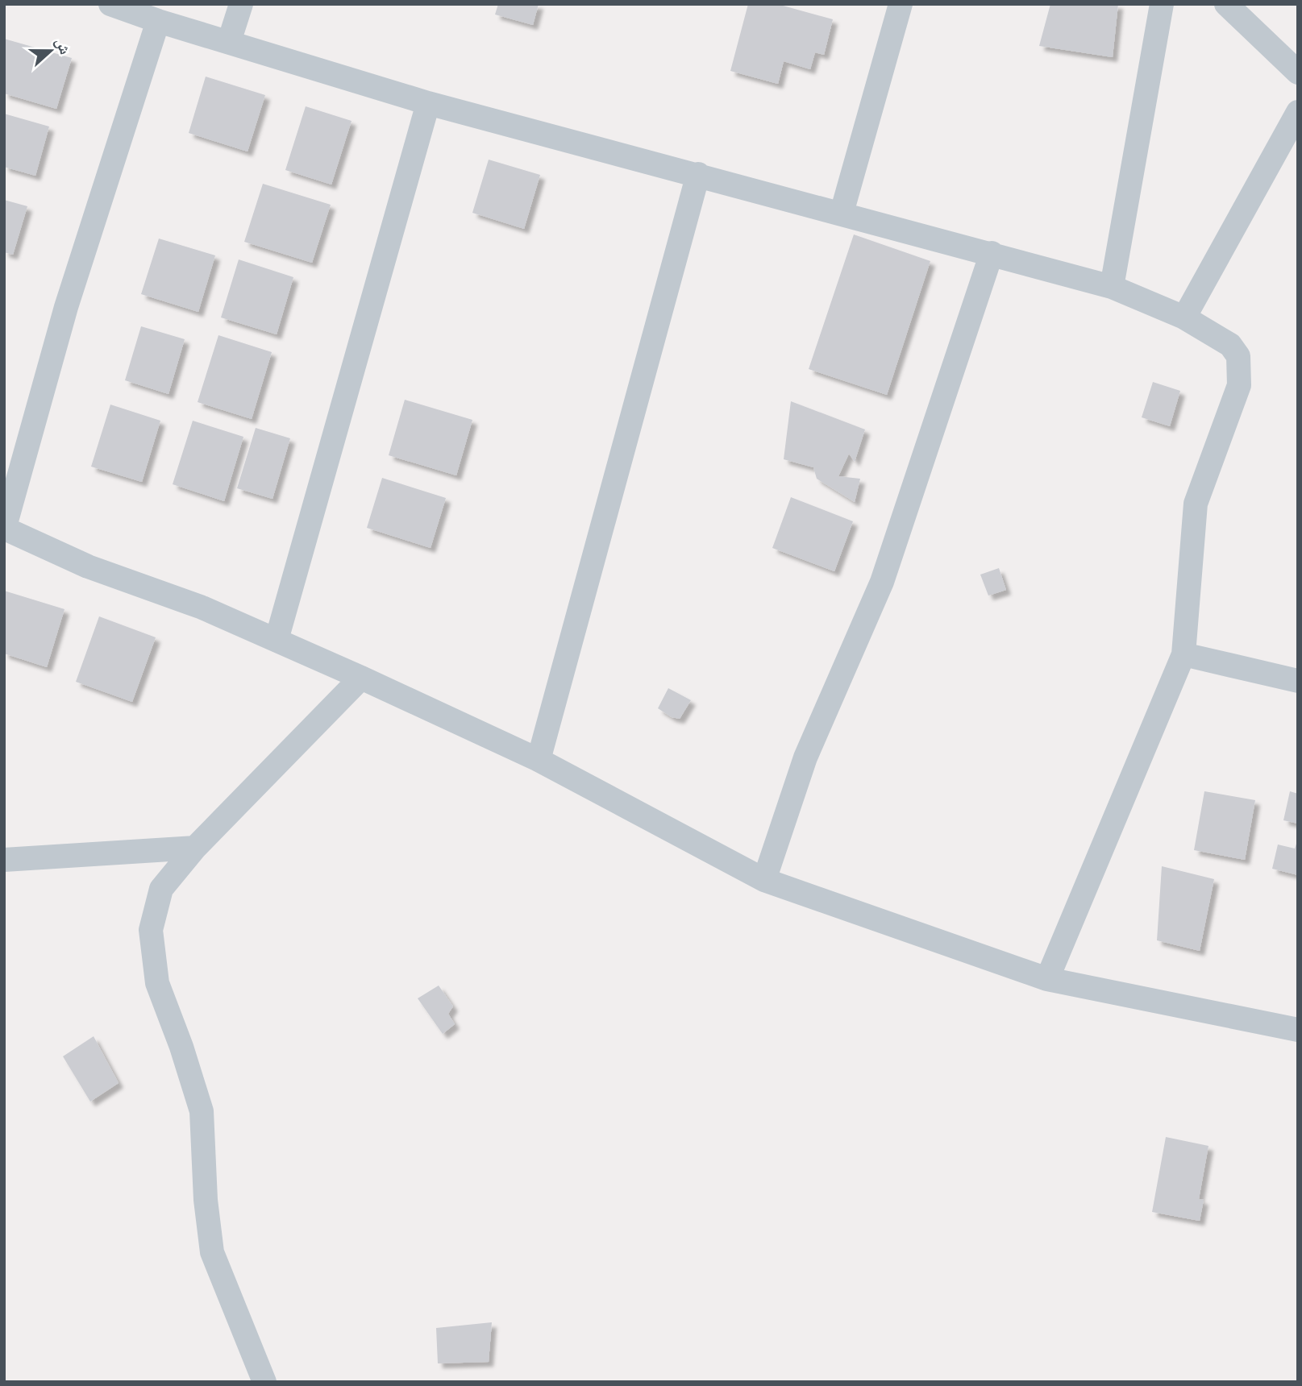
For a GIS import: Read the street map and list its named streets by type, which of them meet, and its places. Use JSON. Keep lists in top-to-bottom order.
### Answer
{
  "north": "right"
}
